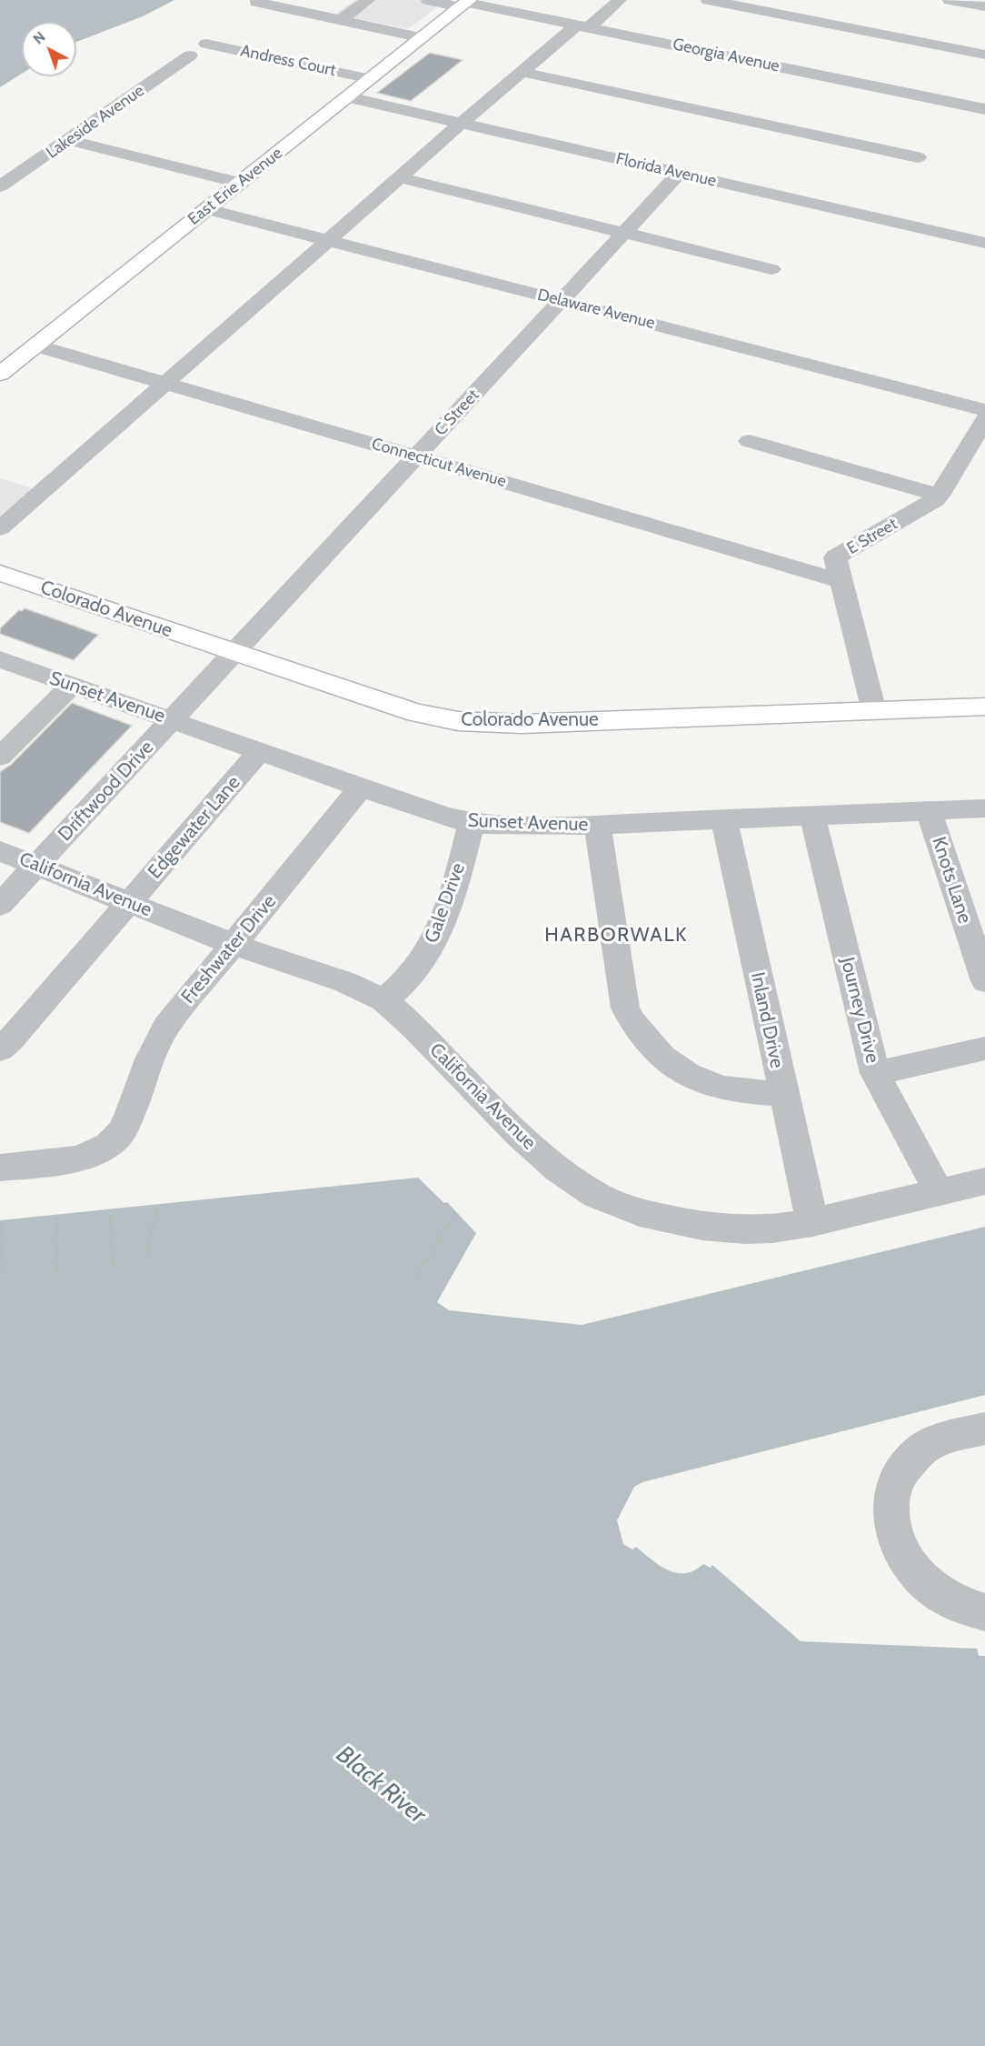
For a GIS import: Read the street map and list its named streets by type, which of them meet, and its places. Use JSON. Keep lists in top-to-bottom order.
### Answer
{
  "streets": {
    "main road": ["East Erie Avenue", "Colorado Avenue"],
    "street": [
      "Georgia Avenue",
      "Andress Court",
      "Lakeside Avenue",
      "Florida Avenue",
      "Delaware Avenue",
      "C Street",
      "Connecticut Avenue",
      "E Street",
      "Sunset Avenue",
      "Driftwood Drive",
      "Edgewater Lane",
      "Knots Lane",
      "California Avenue",
      "Gale Drive",
      "Freshwater Drive",
      "Journey Drive",
      "Inland Drive"
    ]
  },
  "crossings": [
    ["Georgia Avenue", "East Erie Avenue"],
    ["Andress Court", "East Erie Avenue"],
    ["Florida Avenue", "East Erie Avenue"],
    ["Florida Avenue", "C Street"],
    ["East Erie Avenue", "Delaware Avenue"],
    ["East Erie Avenue", "Connecticut Avenue"],
    ["Delaware Avenue", "C Street"],
    ["C Street", "Connecticut Avenue"],
    ["C Street", "Colorado Avenue"],
    ["C Street", "Driftwood Drive"],
    ["Connecticut Avenue", "E Street"],
    ["E Street", "Colorado Avenue"],
    ["Colorado Avenue", "Driftwood Drive"],
    ["Sunset Avenue", "Driftwood Drive"],
    ["Sunset Avenue", "Edgewater Lane"],
    ["Sunset Avenue", "Knots Lane"],
    ["Sunset Avenue", "Gale Drive"],
    ["Sunset Avenue", "Freshwater Drive"],
    ["Sunset Avenue", "Journey Drive"],
    ["Sunset Avenue", "Inland Drive"],
    ["Driftwood Drive", "California Avenue"],
    ["Edgewater Lane", "California Avenue"],
    ["California Avenue", "Gale Drive"],
    ["California Avenue", "Freshwater Drive"],
    ["California Avenue", "Journey Drive"],
    ["California Avenue", "Inland Drive"]
  ],
  "districts": ["HARBORWALK"],
  "water": ["Black River"],
  "north": "top left"
}
